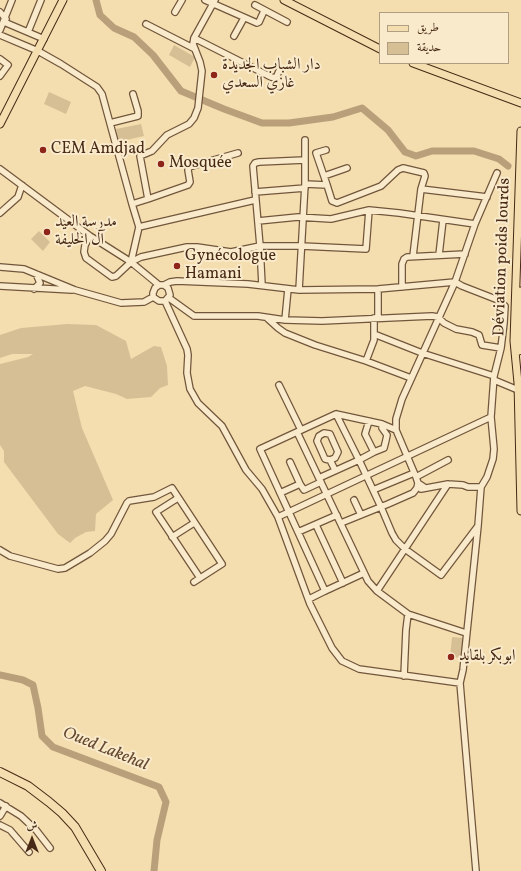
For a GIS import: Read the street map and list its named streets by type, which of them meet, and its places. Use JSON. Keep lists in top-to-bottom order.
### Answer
{
  "streets": {
    "main road": ["Déviation poids lourds"]
  },
  "water": ["Oued Lakehal"],
  "places": [
    "دار الشباب الجديدة غازي السعدي",
    "CEM Amdjad",
    "Mosquée",
    "مدرسة العيد آل الخليفة",
    "Gynécologue Hamani",
    "ابوبكر بلقايد"
  ],
  "legend": ["طريق", "حديقة"],
  "north": "top"
}
